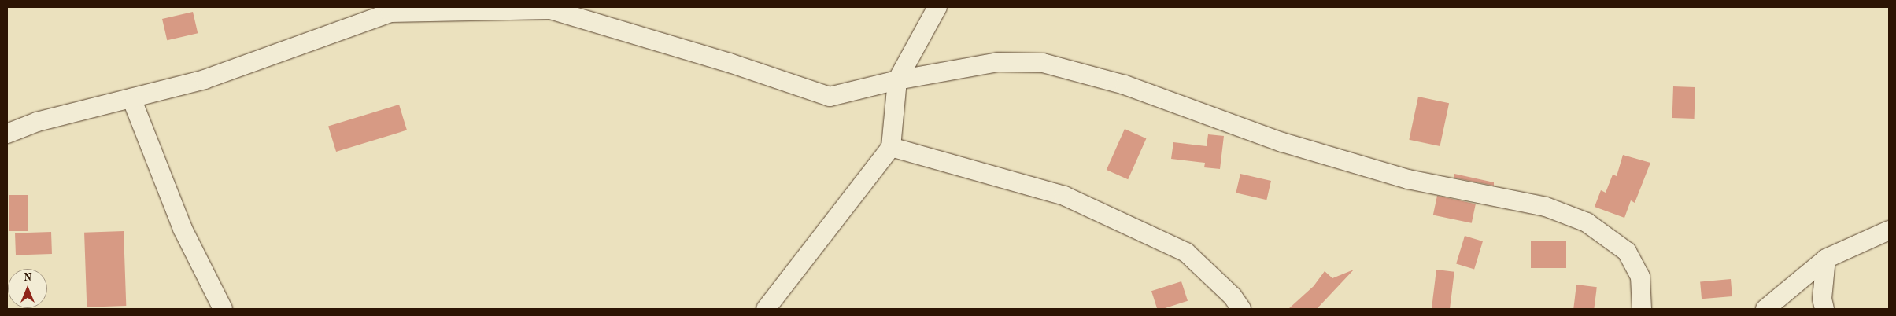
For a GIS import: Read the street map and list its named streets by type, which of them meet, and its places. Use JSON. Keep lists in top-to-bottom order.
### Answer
{
  "north": "top"
}
